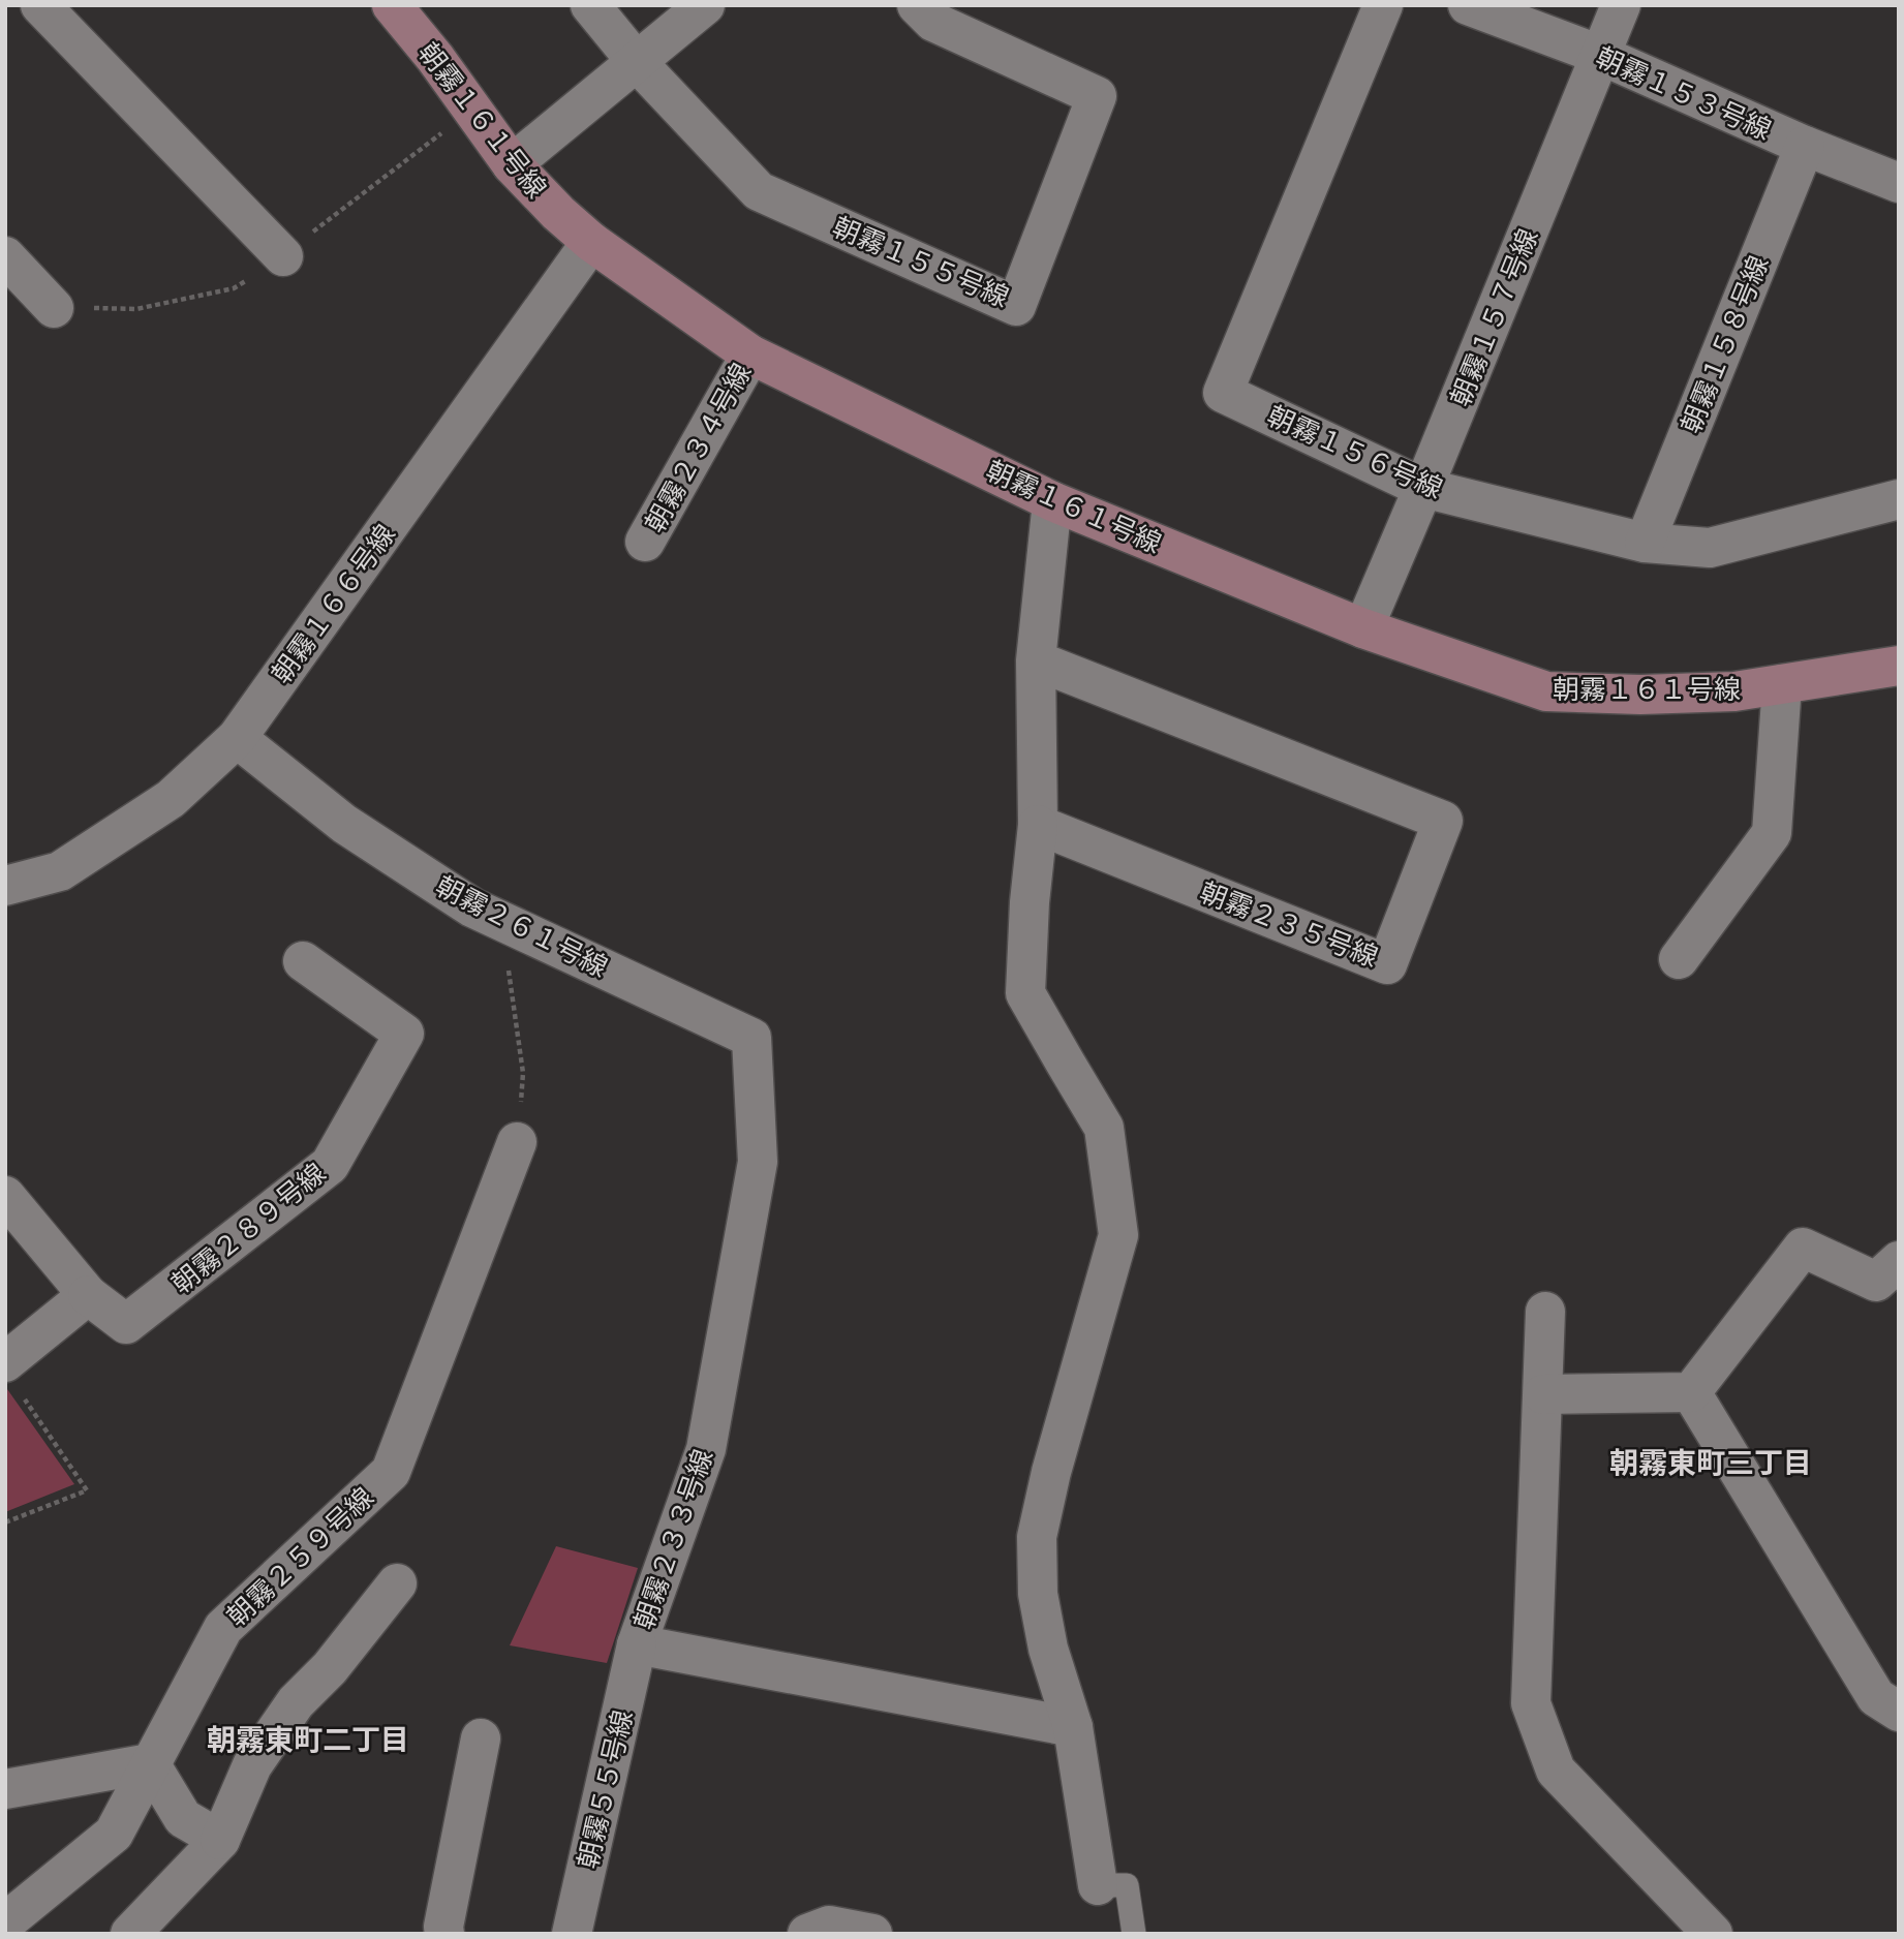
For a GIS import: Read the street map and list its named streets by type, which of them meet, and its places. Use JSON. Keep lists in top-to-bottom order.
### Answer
{
  "streets": {
    "street": [
      "朝霧１５３号線",
      "朝霧１６１号線",
      "朝霧１５５号線",
      "朝霧１５７号線",
      "朝霧１５８号線",
      "朝霧２３４号線",
      "朝霧１５６号線",
      "朝霧１６６号線",
      "朝霧２３５号線",
      "朝霧２６１号線",
      "朝霧２８９号線",
      "朝霧２３３号線",
      "朝霧２５９号線",
      "朝霧５５号線"
    ]
  },
  "crossings": [
    ["朝霧１５３号線", "朝霧１５７号線"],
    ["朝霧１５３号線", "朝霧１５８号線"],
    ["朝霧１６１号線", "朝霧１５７号線"],
    ["朝霧１６１号線", "朝霧２３４号線"],
    ["朝霧１６１号線", "朝霧１６６号線"],
    ["朝霧１５７号線", "朝霧１５６号線"],
    ["朝霧１５８号線", "朝霧１５６号線"],
    ["朝霧１６６号線", "朝霧２６１号線"],
    ["朝霧２６１号線", "朝霧２３３号線"],
    ["朝霧２３３号線", "朝霧５５号線"]
  ],
  "districts": ["朝霧東町三丁目", "朝霧東町二丁目"]
}
